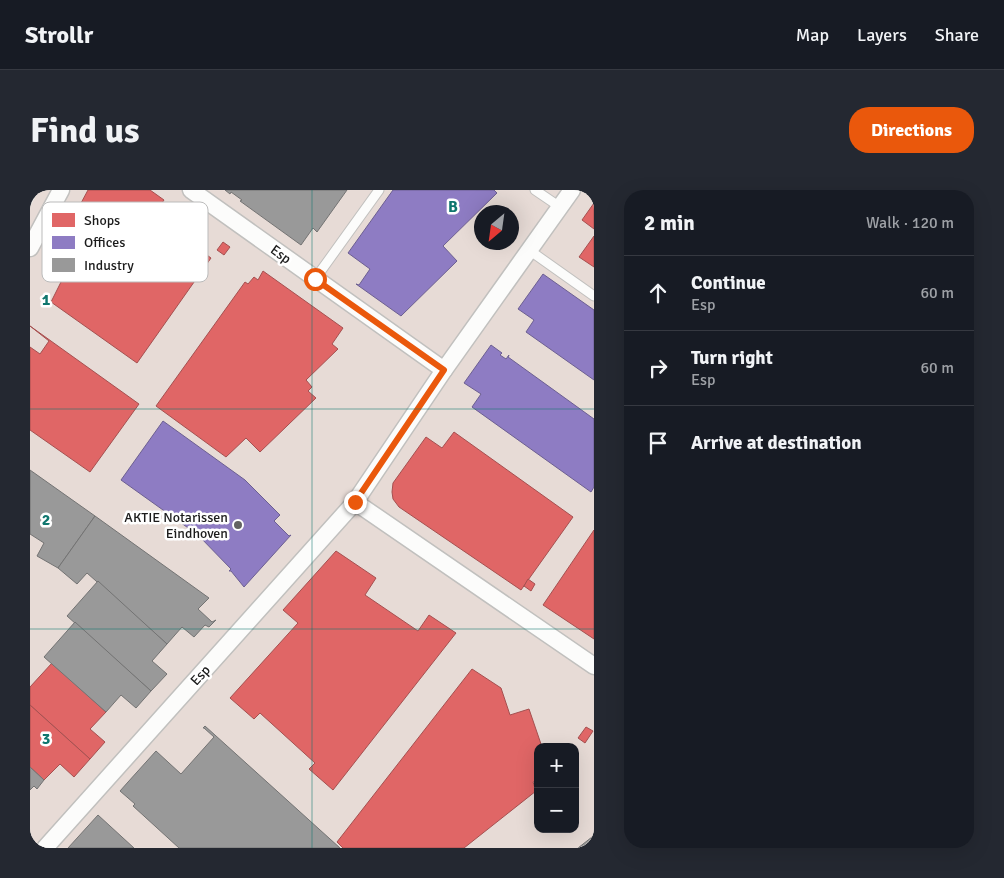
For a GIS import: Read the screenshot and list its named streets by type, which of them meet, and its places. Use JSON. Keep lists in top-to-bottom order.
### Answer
{
  "streets": {
    "street": ["Esp"]
  },
  "places": ["AKTIE Notarissen Eindhoven"],
  "legend": ["Shops", "Offices", "Industry"],
  "north": "bottom left",
  "page": {
    "header": "Strollr",
    "nav": ["Map", "Layers", "Share"],
    "buttons": "Directions",
    "title": "Find us",
    "heading": ["2 min", "Walk · 120 m"],
    "list": [
      ["Continue", "Esp", "60 m"],
      ["Turn right", "Esp", "60 m"],
      "Arrive at destination"
    ],
    "map_buttons": ["+", "−"]
  },
  "grid": {
    "columns": ["B"],
    "rows": ["1", "2", "3"]
  }
}
